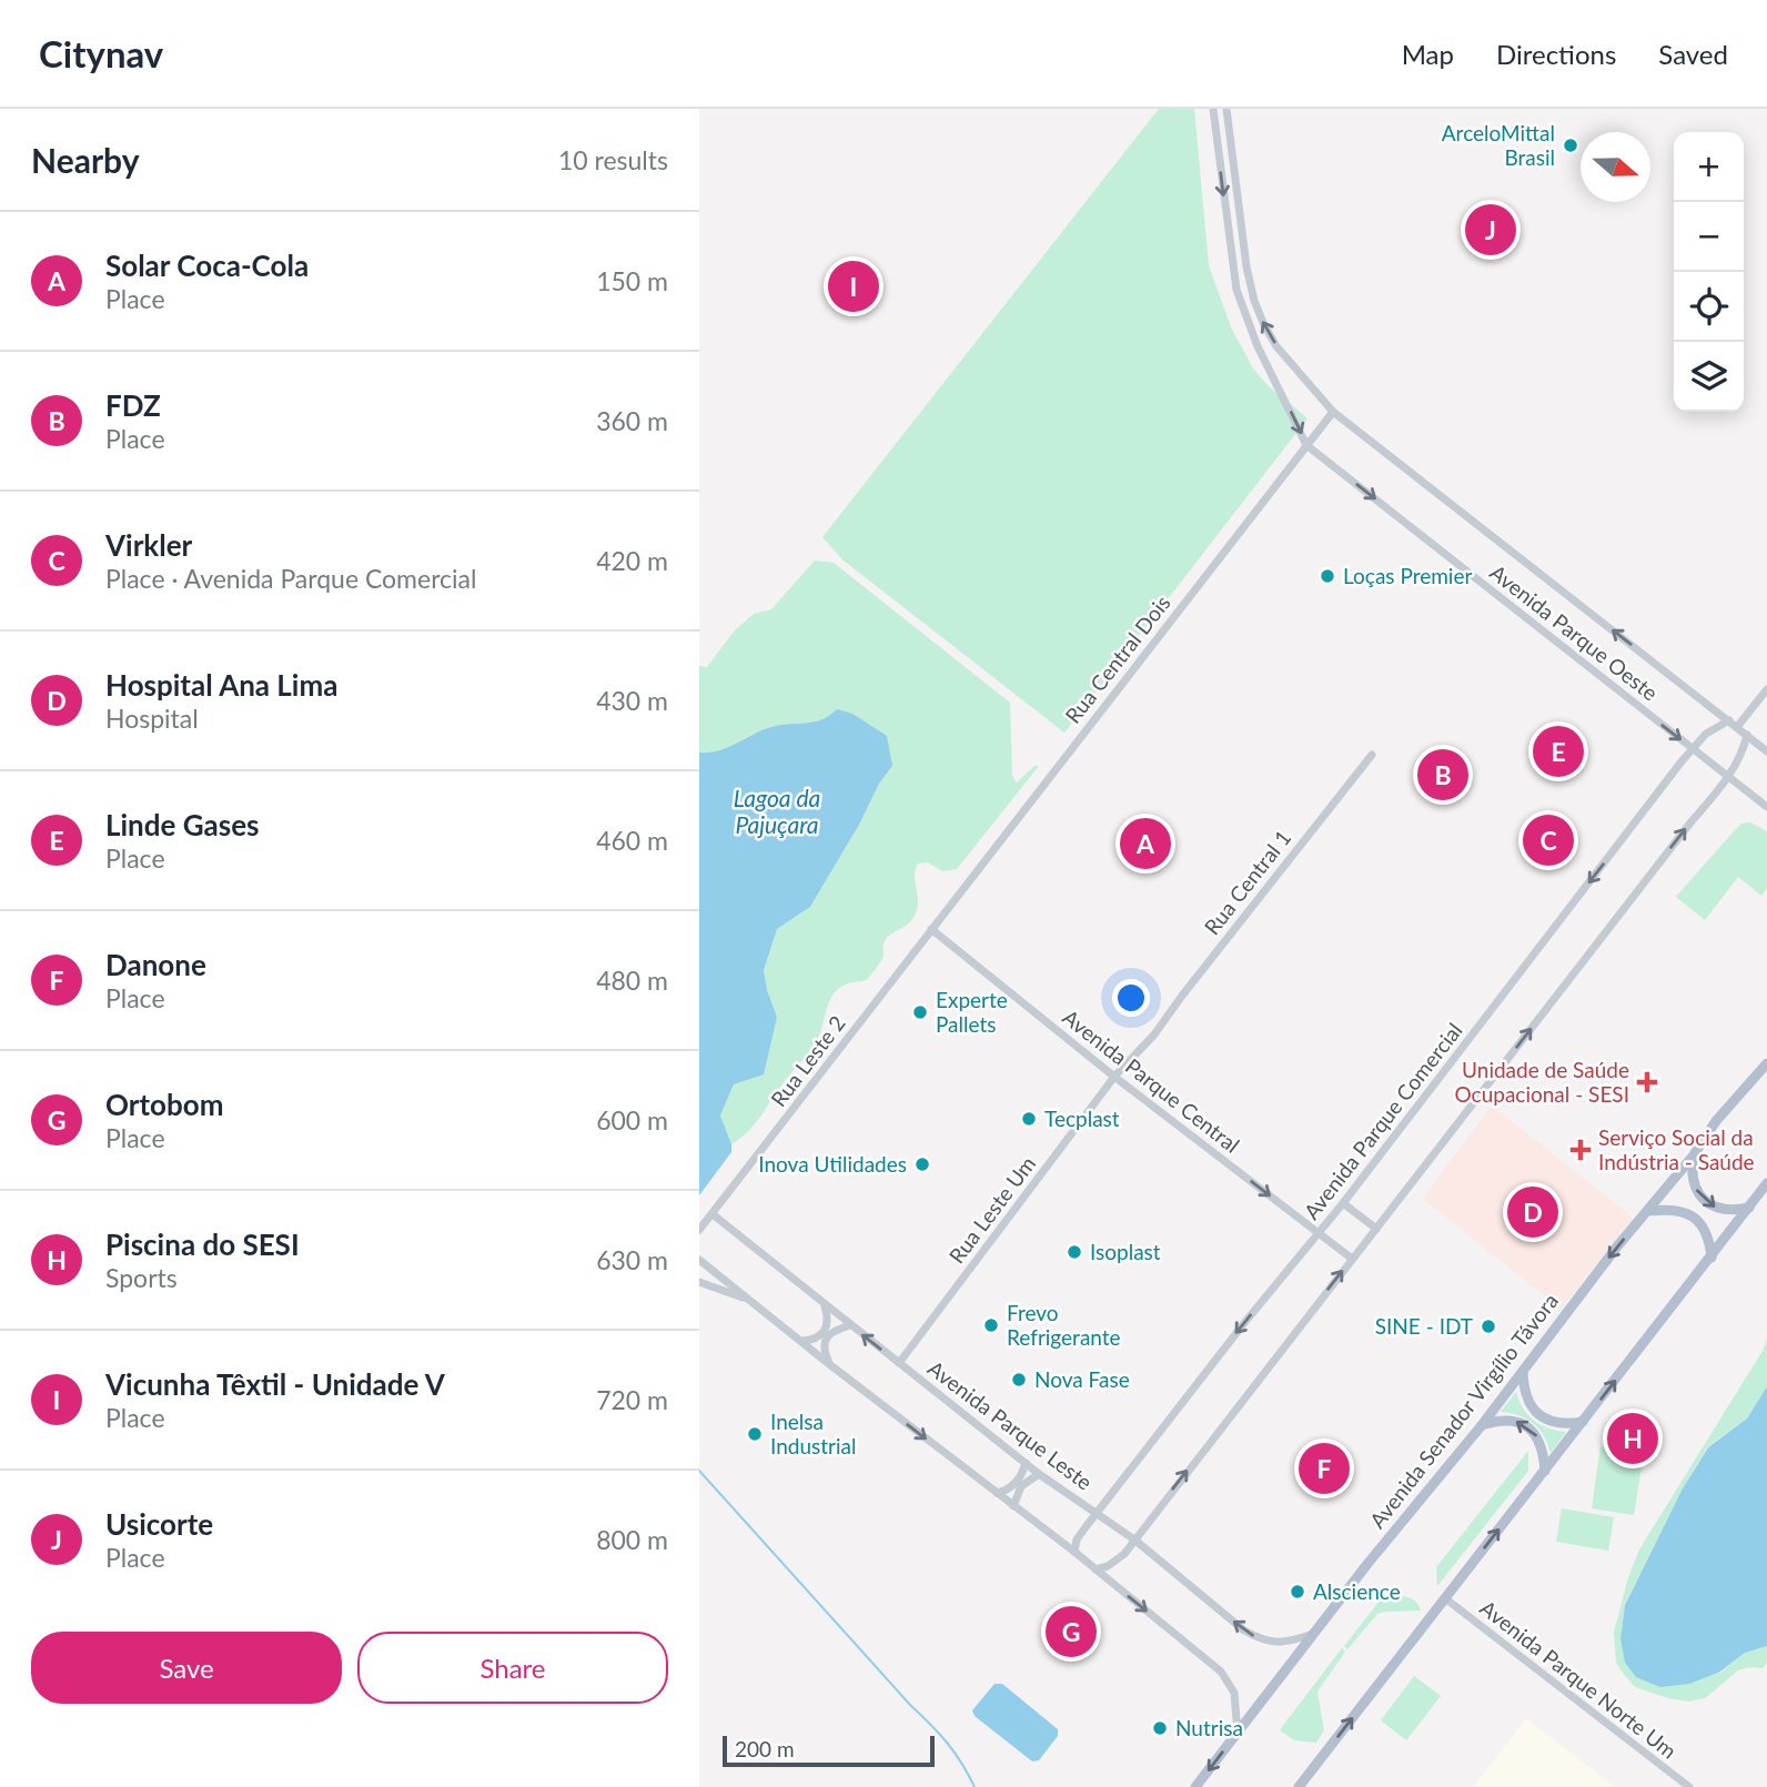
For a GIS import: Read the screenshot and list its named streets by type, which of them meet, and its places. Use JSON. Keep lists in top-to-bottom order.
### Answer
{
  "streets": {
    "main road": ["Avenida Senador Virgílio Távora"],
    "street": [
      "Avenida Parque Oeste",
      "Rua Central Dois",
      "Rua Central 1",
      "Rua Leste 2",
      "Avenida Parque Central",
      "Avenida Parque Comercial",
      "Rua Leste Um",
      "Avenida Parque Leste",
      "Avenida Parque Norte Um"
    ]
  },
  "crossings": [
    ["Avenida Parque Oeste", "Rua Central Dois"],
    ["Avenida Parque Oeste", "Avenida Parque Comercial"],
    ["Rua Central Dois", "Rua Leste 2"],
    ["Rua Central Dois", "Avenida Parque Central"],
    ["Rua Central 1", "Avenida Parque Central"],
    ["Rua Central 1", "Rua Leste Um"],
    ["Rua Leste 2", "Avenida Parque Central"],
    ["Rua Leste 2", "Avenida Parque Leste"],
    ["Avenida Parque Central", "Avenida Parque Comercial"],
    ["Avenida Parque Central", "Rua Leste Um"],
    ["Avenida Parque Comercial", "Avenida Parque Leste"],
    ["Rua Leste Um", "Avenida Parque Leste"],
    ["Avenida Senador Virgílio Távora", "Avenida Parque Leste"]
  ],
  "one_way": ["Avenida Parque Central"],
  "water": ["Lagoa da Pajuçara"],
  "places": {
    "other": [
      "ArceloMittal Brasil",
      "Loças Premier",
      "Experte Pallets",
      "Tecplast",
      "Inova Utilidades",
      "Isoplast",
      "Frevo Refrigerante",
      "SINE - IDT",
      "Nova Fase",
      "Inelsa Industrial",
      "Alscience",
      "Nutrisa"
    ],
    "health": ["Unidade de Saúde Ocupacional - SESI", "Serviço Social da Indústria - Saúde"]
  },
  "scale_bar": "200 m",
  "north": "right",
  "page": {
    "header": "Citynav",
    "nav": ["Map", "Directions", "Saved"],
    "heading": ["Nearby", "10 results"],
    "map_buttons": ["+", "−"],
    "pins": [
      "J",
      "I",
      "E",
      "B",
      "C",
      "A",
      "D",
      "H",
      "F",
      "G"
    ],
    "list": [
      {
        "mark": "A",
        "name": "Solar Coca-Cola",
        "note": "Place",
        "value": "150 m"
      },
      {
        "mark": "B",
        "name": "FDZ",
        "note": "Place",
        "value": "360 m"
      },
      {
        "mark": "C",
        "name": "Virkler",
        "note": "Place · Avenida Parque Comercial",
        "value": "420 m"
      },
      {
        "mark": "D",
        "name": "Hospital Ana Lima",
        "note": "Hospital",
        "value": "430 m"
      },
      {
        "mark": "E",
        "name": "Linde Gases",
        "note": "Place",
        "value": "460 m"
      },
      {
        "mark": "F",
        "name": "Danone",
        "note": "Place",
        "value": "480 m"
      },
      {
        "mark": "G",
        "name": "Ortobom",
        "note": "Place",
        "value": "600 m"
      },
      {
        "mark": "H",
        "name": "Piscina do SESI",
        "note": "Sports",
        "value": "630 m"
      },
      {
        "mark": "I",
        "name": "Vicunha Têxtil - Unidade V",
        "note": "Place",
        "value": "720 m"
      },
      {
        "mark": "J",
        "name": "Usicorte",
        "note": "Place",
        "value": "800 m"
      }
    ],
    "buttons": ["Save", "Share"],
    "scale": "200 m"
  }
}
